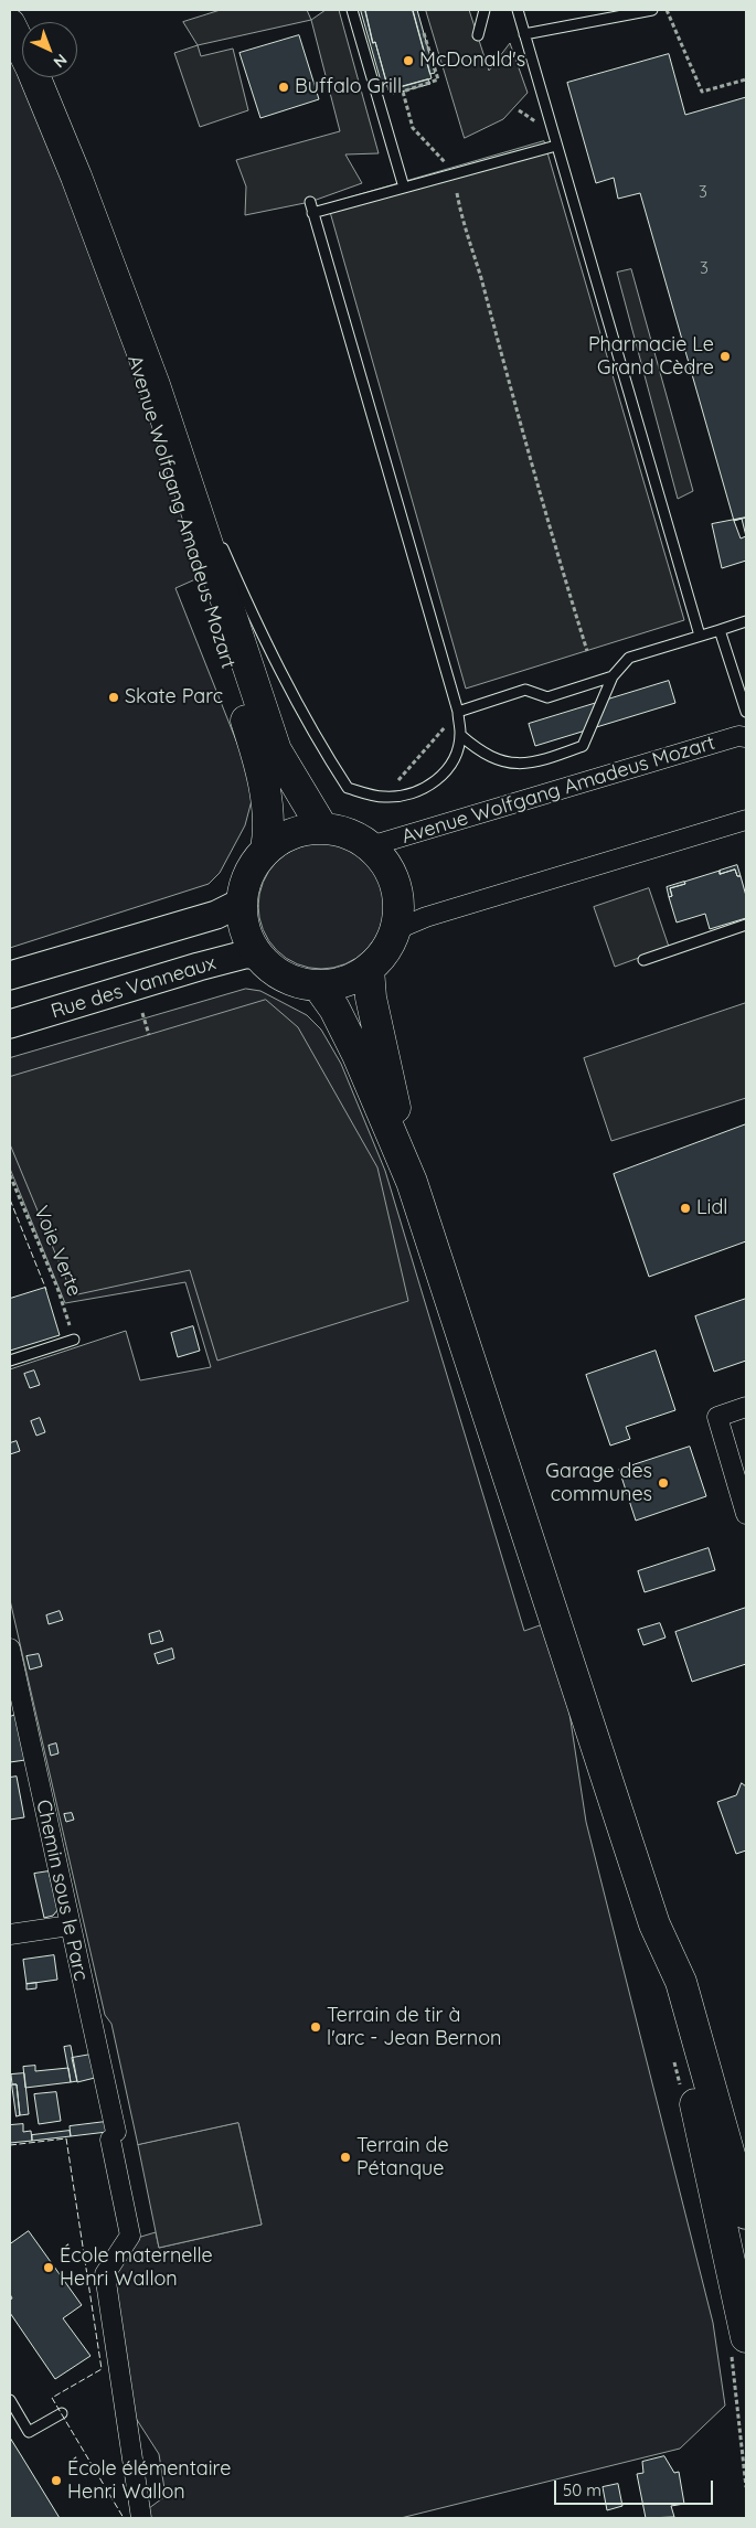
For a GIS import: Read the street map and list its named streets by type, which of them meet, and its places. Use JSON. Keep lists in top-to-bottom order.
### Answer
{
  "streets": {
    "main road": ["Avenue Wolfgang Amadeus Mozart"],
    "street": ["Rue des Vanneaux", "Chemin sous le Parc"],
    "path": ["Voie Verte"]
  },
  "crossings": [
    ["Avenue Wolfgang Amadeus Mozart", "Rue des Vanneaux"]
  ],
  "places": [
    "McDonald's",
    "Buffalo Grill",
    "Pharmacie Le Grand Cèdre",
    "Skate Parc",
    "Lidl",
    "Garage des communes",
    "Terrain de tir à l'arc - Jean Bernon",
    "Terrain de Pétanque",
    "École maternelle Henri Wallon",
    "École élémentaire Henri Wallon"
  ],
  "house_numbers": ["3", "3"],
  "scale_bar": "50 m",
  "north": "bottom right"
}
